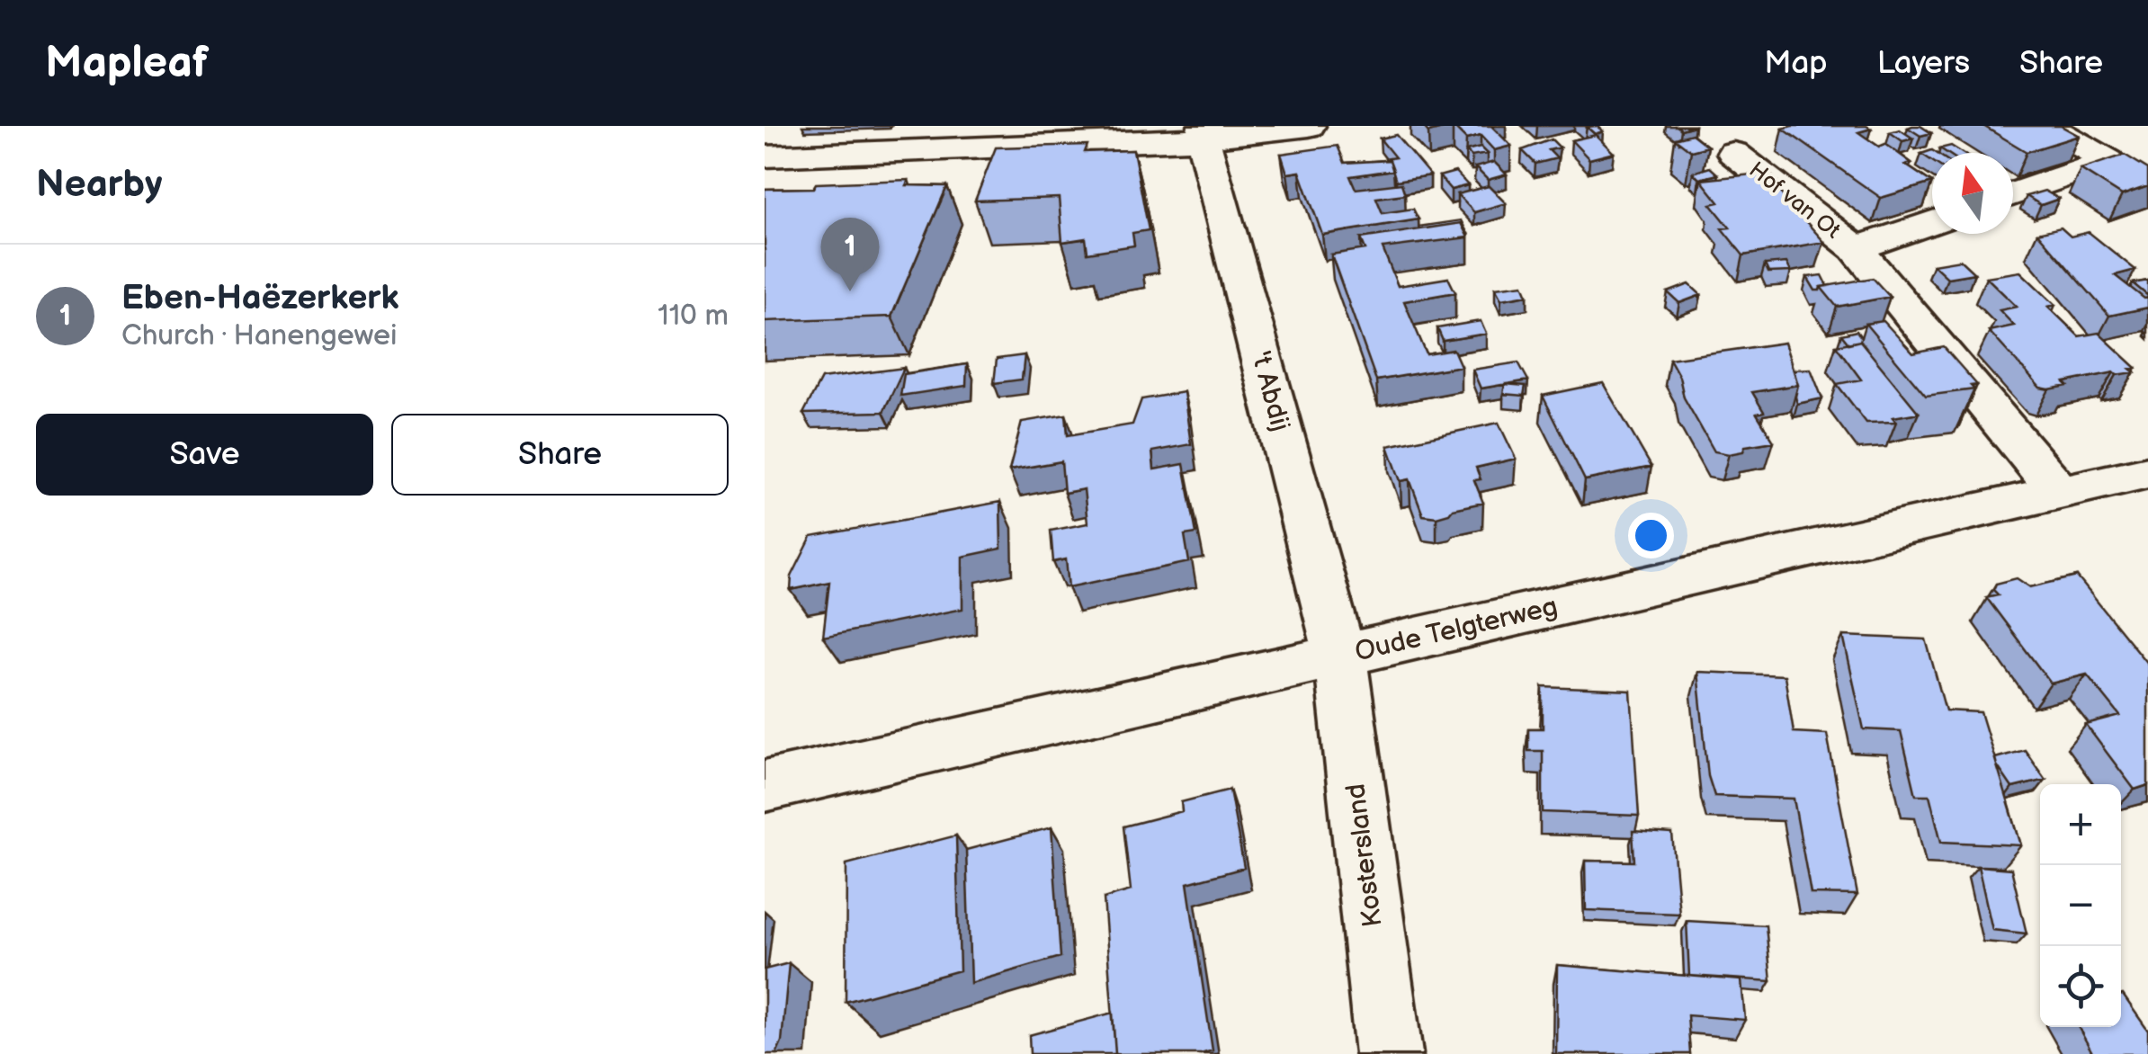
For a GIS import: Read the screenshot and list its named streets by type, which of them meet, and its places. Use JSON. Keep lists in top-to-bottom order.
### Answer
{
  "streets": {
    "street": [
      "Hof van Ot",
      "'t Abdij",
      "Oude Telgterweg",
      "Kostersland"
    ]
  },
  "crossings": [
    ["Hof van Ot", "Oude Telgterweg"],
    ["'t Abdij", "Oude Telgterweg"],
    ["'t Abdij", "Kostersland"],
    ["Oude Telgterweg", "Kostersland"]
  ],
  "north": "top",
  "page": {
    "header": "Mapleaf",
    "nav": ["Map", "Layers", "Share"],
    "heading": "Nearby",
    "pins": "1",
    "list": [
      {
        "mark": "1",
        "name": "Eben-Haëzerkerk",
        "note": "Church · Hanengewei",
        "value": "110 m"
      }
    ],
    "buttons": ["Save", "Share"],
    "map_buttons": ["+", "−"]
  }
}
